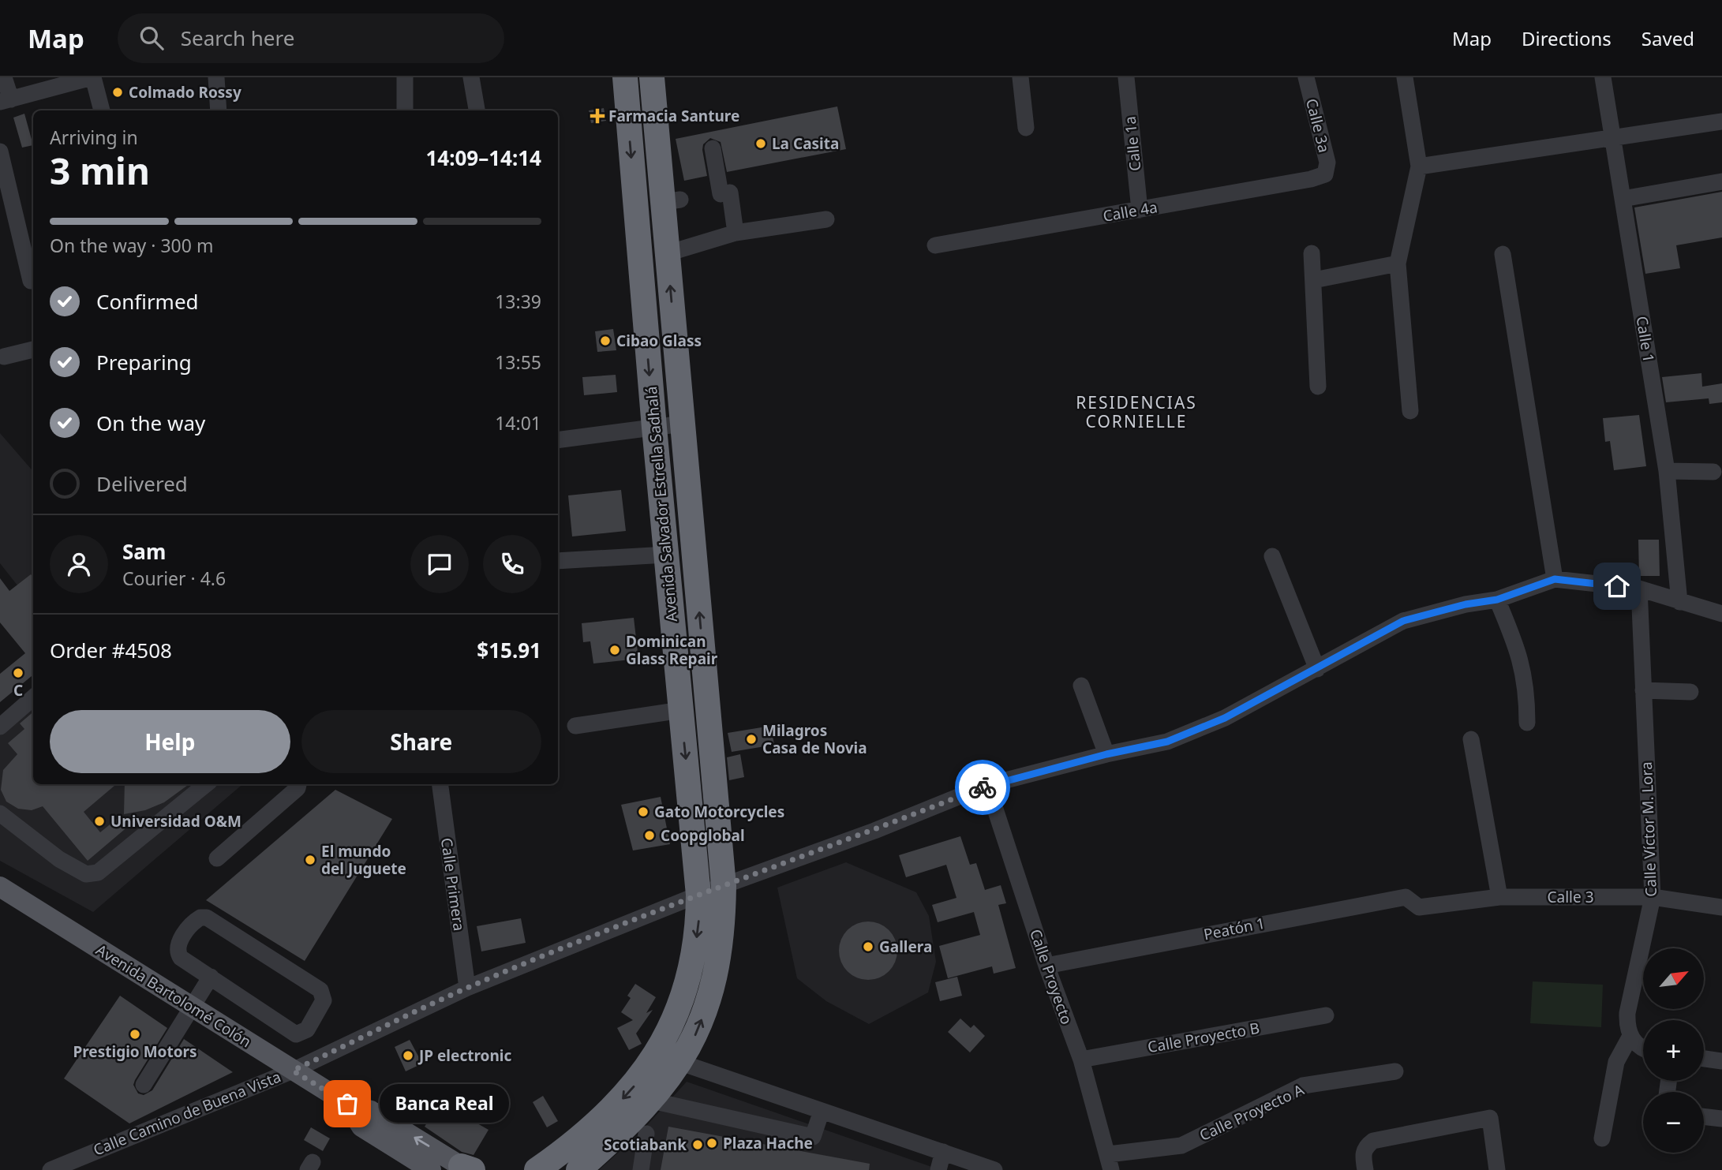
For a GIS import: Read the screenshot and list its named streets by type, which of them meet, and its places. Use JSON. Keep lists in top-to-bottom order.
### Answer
{
  "streets": {
    "highway": ["Avenida Salvador Estrella Sadhalá"],
    "main road": ["Avenida Bartolomé Colón"],
    "street": [
      "Calle 3a",
      "Calle 1a",
      "Calle 4a",
      "Calle 1",
      "Calle Víctor M. Lora",
      "Calle Primera",
      "Calle 3",
      "Peatón 1",
      "Calle Proyecto",
      "Calle Proyecto B",
      "Calle Proyecto A",
      "Calle Camino de Buena Vista"
    ]
  },
  "crossings": [
    ["Calle 3a", "Calle 4a"],
    ["Calle 1a", "Calle 4a"],
    ["Avenida Salvador Estrella Sadhalá", "Calle Camino de Buena Vista"],
    ["Calle Víctor M. Lora", "Calle 3"],
    ["Calle Primera", "Calle Camino de Buena Vista"],
    ["Calle 3", "Peatón 1"],
    ["Peatón 1", "Calle Proyecto"],
    ["Calle Proyecto", "Calle Proyecto B"],
    ["Calle Proyecto", "Calle Proyecto A"],
    ["Calle Proyecto", "Calle Camino de Buena Vista"],
    ["Avenida Bartolomé Colón", "Calle Camino de Buena Vista"]
  ],
  "districts": ["RESIDENCIAS CORNIELLE"],
  "places": {
    "other": [
      "Colmado Rossy",
      "La Casita",
      "Cibao Glass",
      "Dominican Glass Repair",
      "C",
      "Milagros Casa de Novia",
      "Gato Motorcycles",
      "Universidad O&M",
      "Coopglobal",
      "El mundo del Juguete",
      "Gallera",
      "Prestigio Motors",
      "JP electronic",
      "Banca Real",
      "Plaza Hache",
      "Scotiabank"
    ],
    "health": ["Farmacia Santure"]
  },
  "north": "top right",
  "page": {
    "header": "Map",
    "search": "Search here",
    "nav": ["Map", "Directions", "Saved"],
    "heading": ["3 min", "Arriving in", "14:09–14:14"],
    "panel": [
      "Sam",
      "Courier · 4.6",
      "Order #4508",
      "$15.91"
    ],
    "bar": "On the way · 300 m",
    "list": [
      ["Confirmed", "13:39"],
      ["Preparing", "13:55"],
      ["On the way", "14:01"],
      "Delivered"
    ],
    "buttons": ["Help", "Share"],
    "map_buttons": ["+", "−"],
    "bubble": "Banca Real"
  }
}
